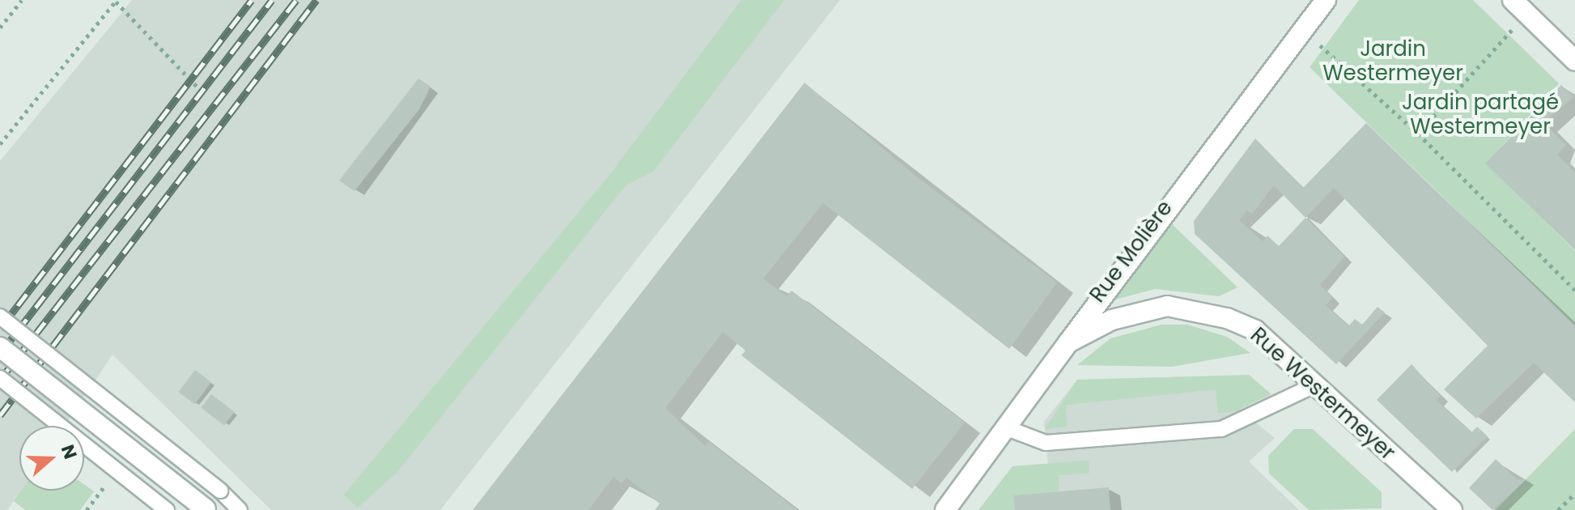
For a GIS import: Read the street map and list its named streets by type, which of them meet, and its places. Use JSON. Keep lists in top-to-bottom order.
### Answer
{
  "streets": {
    "main road": ["Rue Molière", "Rue Westermeyer"]
  },
  "crossings": [
    ["Rue Molière", "Rue Westermeyer"]
  ],
  "parks": ["Jardin Westermeyer", "Jardin partagé Westermeyer"],
  "north": "right"
}
